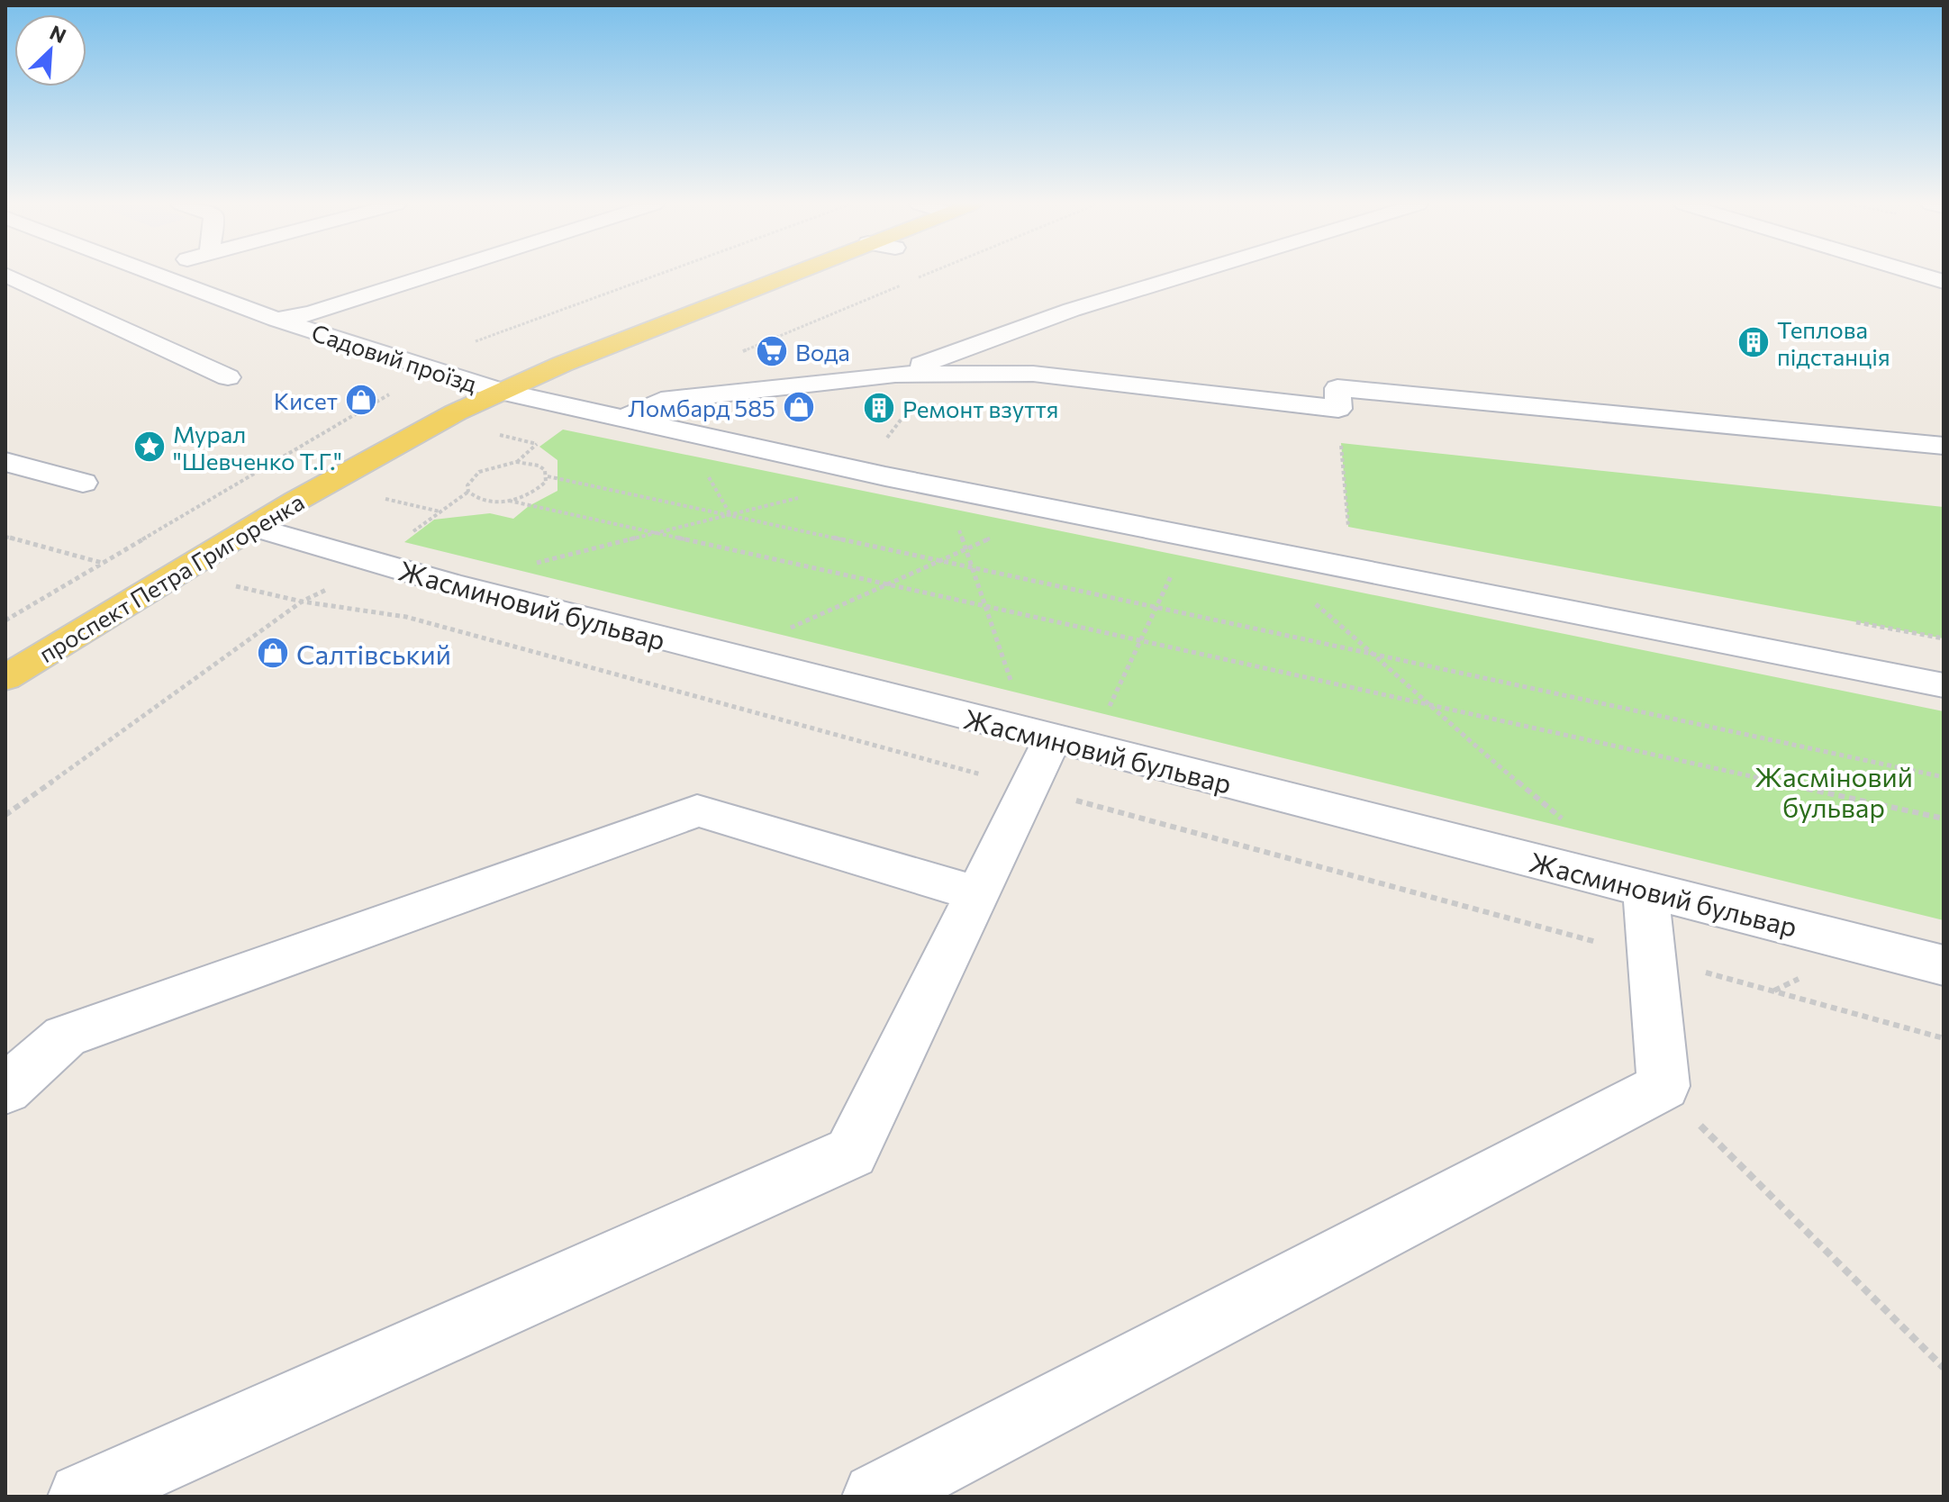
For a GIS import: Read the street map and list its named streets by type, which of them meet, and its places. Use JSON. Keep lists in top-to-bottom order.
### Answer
{
  "streets": {
    "main road": ["проспект Петра Григоренка"],
    "street": ["Садовий проїзд", "Жасминовий бульвар"]
  },
  "crossings": [
    ["Садовий проїзд", "проспект Петра Григоренка"],
    ["проспект Петра Григоренка", "Жасминовий бульвар"]
  ],
  "parks": ["Жасміновий бульвар"],
  "places": {
    "building": ["Теплова підстанція", "Ремонт взуття"],
    "supermarket": ["Вода"],
    "shop": ["Кисет", "Ломбард 585", "Салтівський"],
    "place": ["Мурал \"Шевченко Т.Г.\""]
  },
  "north": "top right"
}
